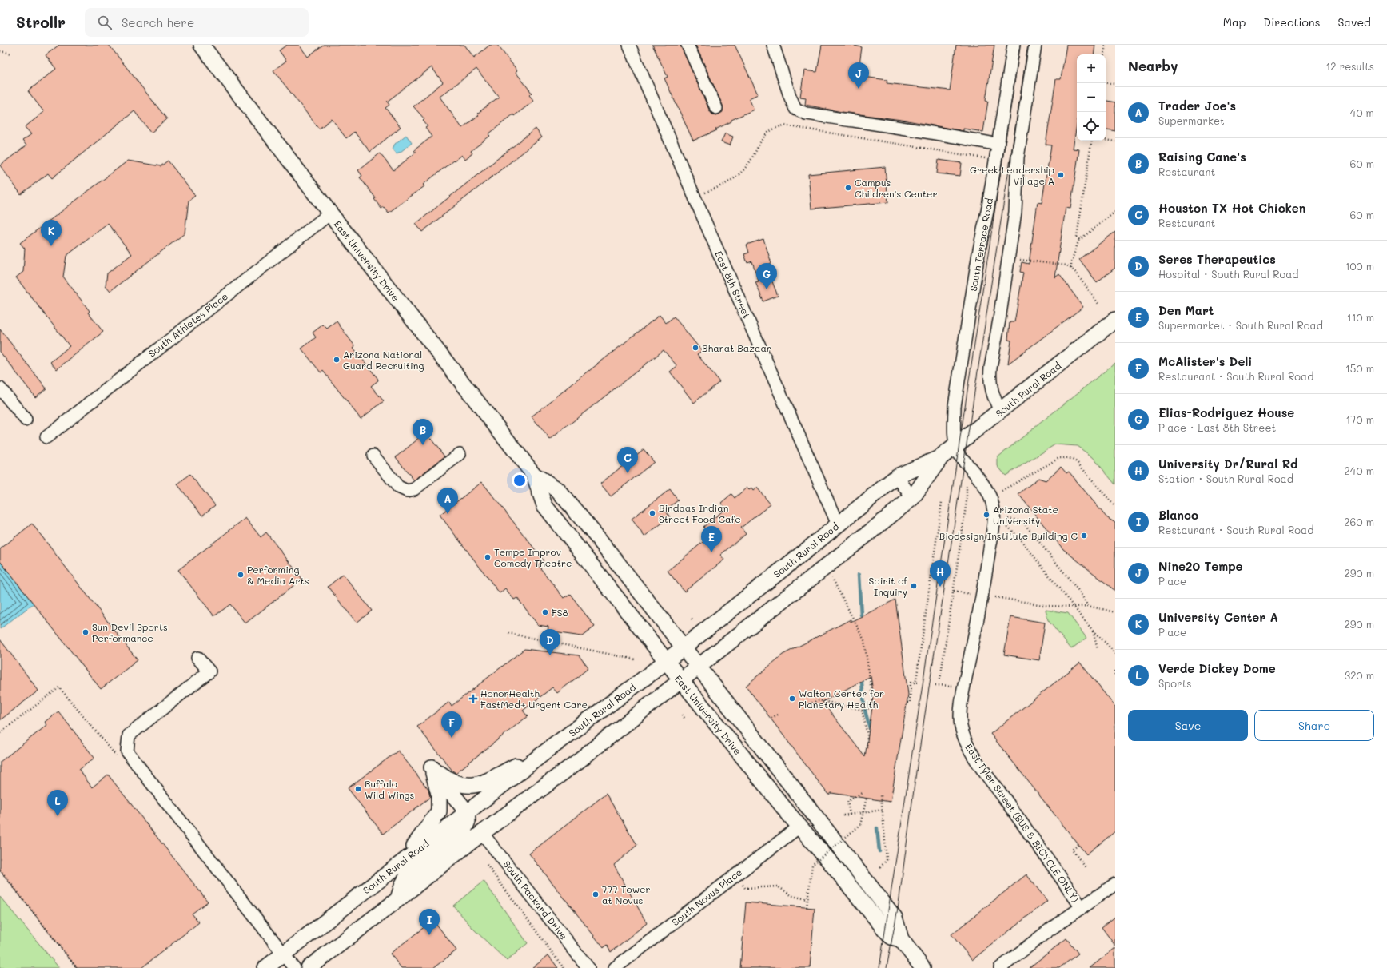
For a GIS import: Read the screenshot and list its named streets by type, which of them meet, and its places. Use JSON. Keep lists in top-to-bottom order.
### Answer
{
  "streets": {
    "main road": ["East University Drive", "South Rural Road"],
    "street": [
      "South Terrace Road",
      "East 8th Street",
      "South Athletes Place",
      "East Tyler Street (BUS & BICYCLE ONLY)",
      "South Novus Place",
      "South Packard Drive"
    ]
  },
  "crossings": [
    ["South Terrace Road", "South Rural Road"],
    ["South Terrace Road", "East Tyler Street (BUS & BICYCLE ONLY)"],
    ["East University Drive", "South Athletes Place"],
    ["East University Drive", "South Rural Road"],
    ["East University Drive", "South Novus Place"],
    ["East 8th Street", "South Rural Road"],
    ["South Rural Road", "East Tyler Street (BUS & BICYCLE ONLY)"],
    ["South Rural Road", "South Packard Drive"]
  ],
  "places": {
    "other": [
      "Greek Leadership Village A",
      "Campus Children's Center",
      "Bharat Bazaar",
      "Arizona National Guard Recruiting",
      "Bindaas Indian Street Food Cafe",
      "Arizona State University",
      "Biodesign Institute Building C",
      "Tempe Improv Comedy Theatre",
      "Performing & Media Arts",
      "Spirit of Inquiry",
      "FS8",
      "Sun Devil Sports Performance",
      "Walton Center for Planetary Health",
      "Buffalo Wild Wings",
      "777 Tower at Novus"
    ],
    "health": ["HonorHealth FastMed+ Urgent Care"]
  },
  "page": {
    "header": "Strollr",
    "search": "Search here",
    "nav": ["Map", "Directions", "Saved"],
    "heading": ["Nearby", "12 results"],
    "map_buttons": ["+", "−"],
    "pins": [
      "J",
      "K",
      "G",
      "B",
      "C",
      "A",
      "E",
      "H",
      "D",
      "F",
      "L",
      "I"
    ],
    "list": [
      {
        "mark": "A",
        "name": "Trader Joe's",
        "note": "Supermarket",
        "value": "40 m"
      },
      {
        "mark": "B",
        "name": "Raising Cane's",
        "note": "Restaurant",
        "value": "60 m"
      },
      {
        "mark": "C",
        "name": "Houston TX Hot Chicken",
        "note": "Restaurant",
        "value": "60 m"
      },
      {
        "mark": "D",
        "name": "Seres Therapeutics",
        "note": "Hospital · South Rural Road",
        "value": "100 m"
      },
      {
        "mark": "E",
        "name": "Den Mart",
        "note": "Supermarket · South Rural Road",
        "value": "110 m"
      },
      {
        "mark": "F",
        "name": "McAlister's Deli",
        "note": "Restaurant · South Rural Road",
        "value": "150 m"
      },
      {
        "mark": "G",
        "name": "Elias-Rodriguez House",
        "note": "Place · East 8th Street",
        "value": "170 m"
      },
      {
        "mark": "H",
        "name": "University Dr/Rural Rd",
        "note": "Station · South Rural Road",
        "value": "240 m"
      },
      {
        "mark": "I",
        "name": "Blanco",
        "note": "Restaurant · South Rural Road",
        "value": "260 m"
      },
      {
        "mark": "J",
        "name": "Nine20 Tempe",
        "note": "Place",
        "value": "290 m"
      },
      {
        "mark": "K",
        "name": "University Center A",
        "note": "Place",
        "value": "290 m"
      },
      {
        "mark": "L",
        "name": "Verde Dickey Dome",
        "note": "Sports",
        "value": "320 m"
      }
    ],
    "buttons": ["Save", "Share"]
  }
}
